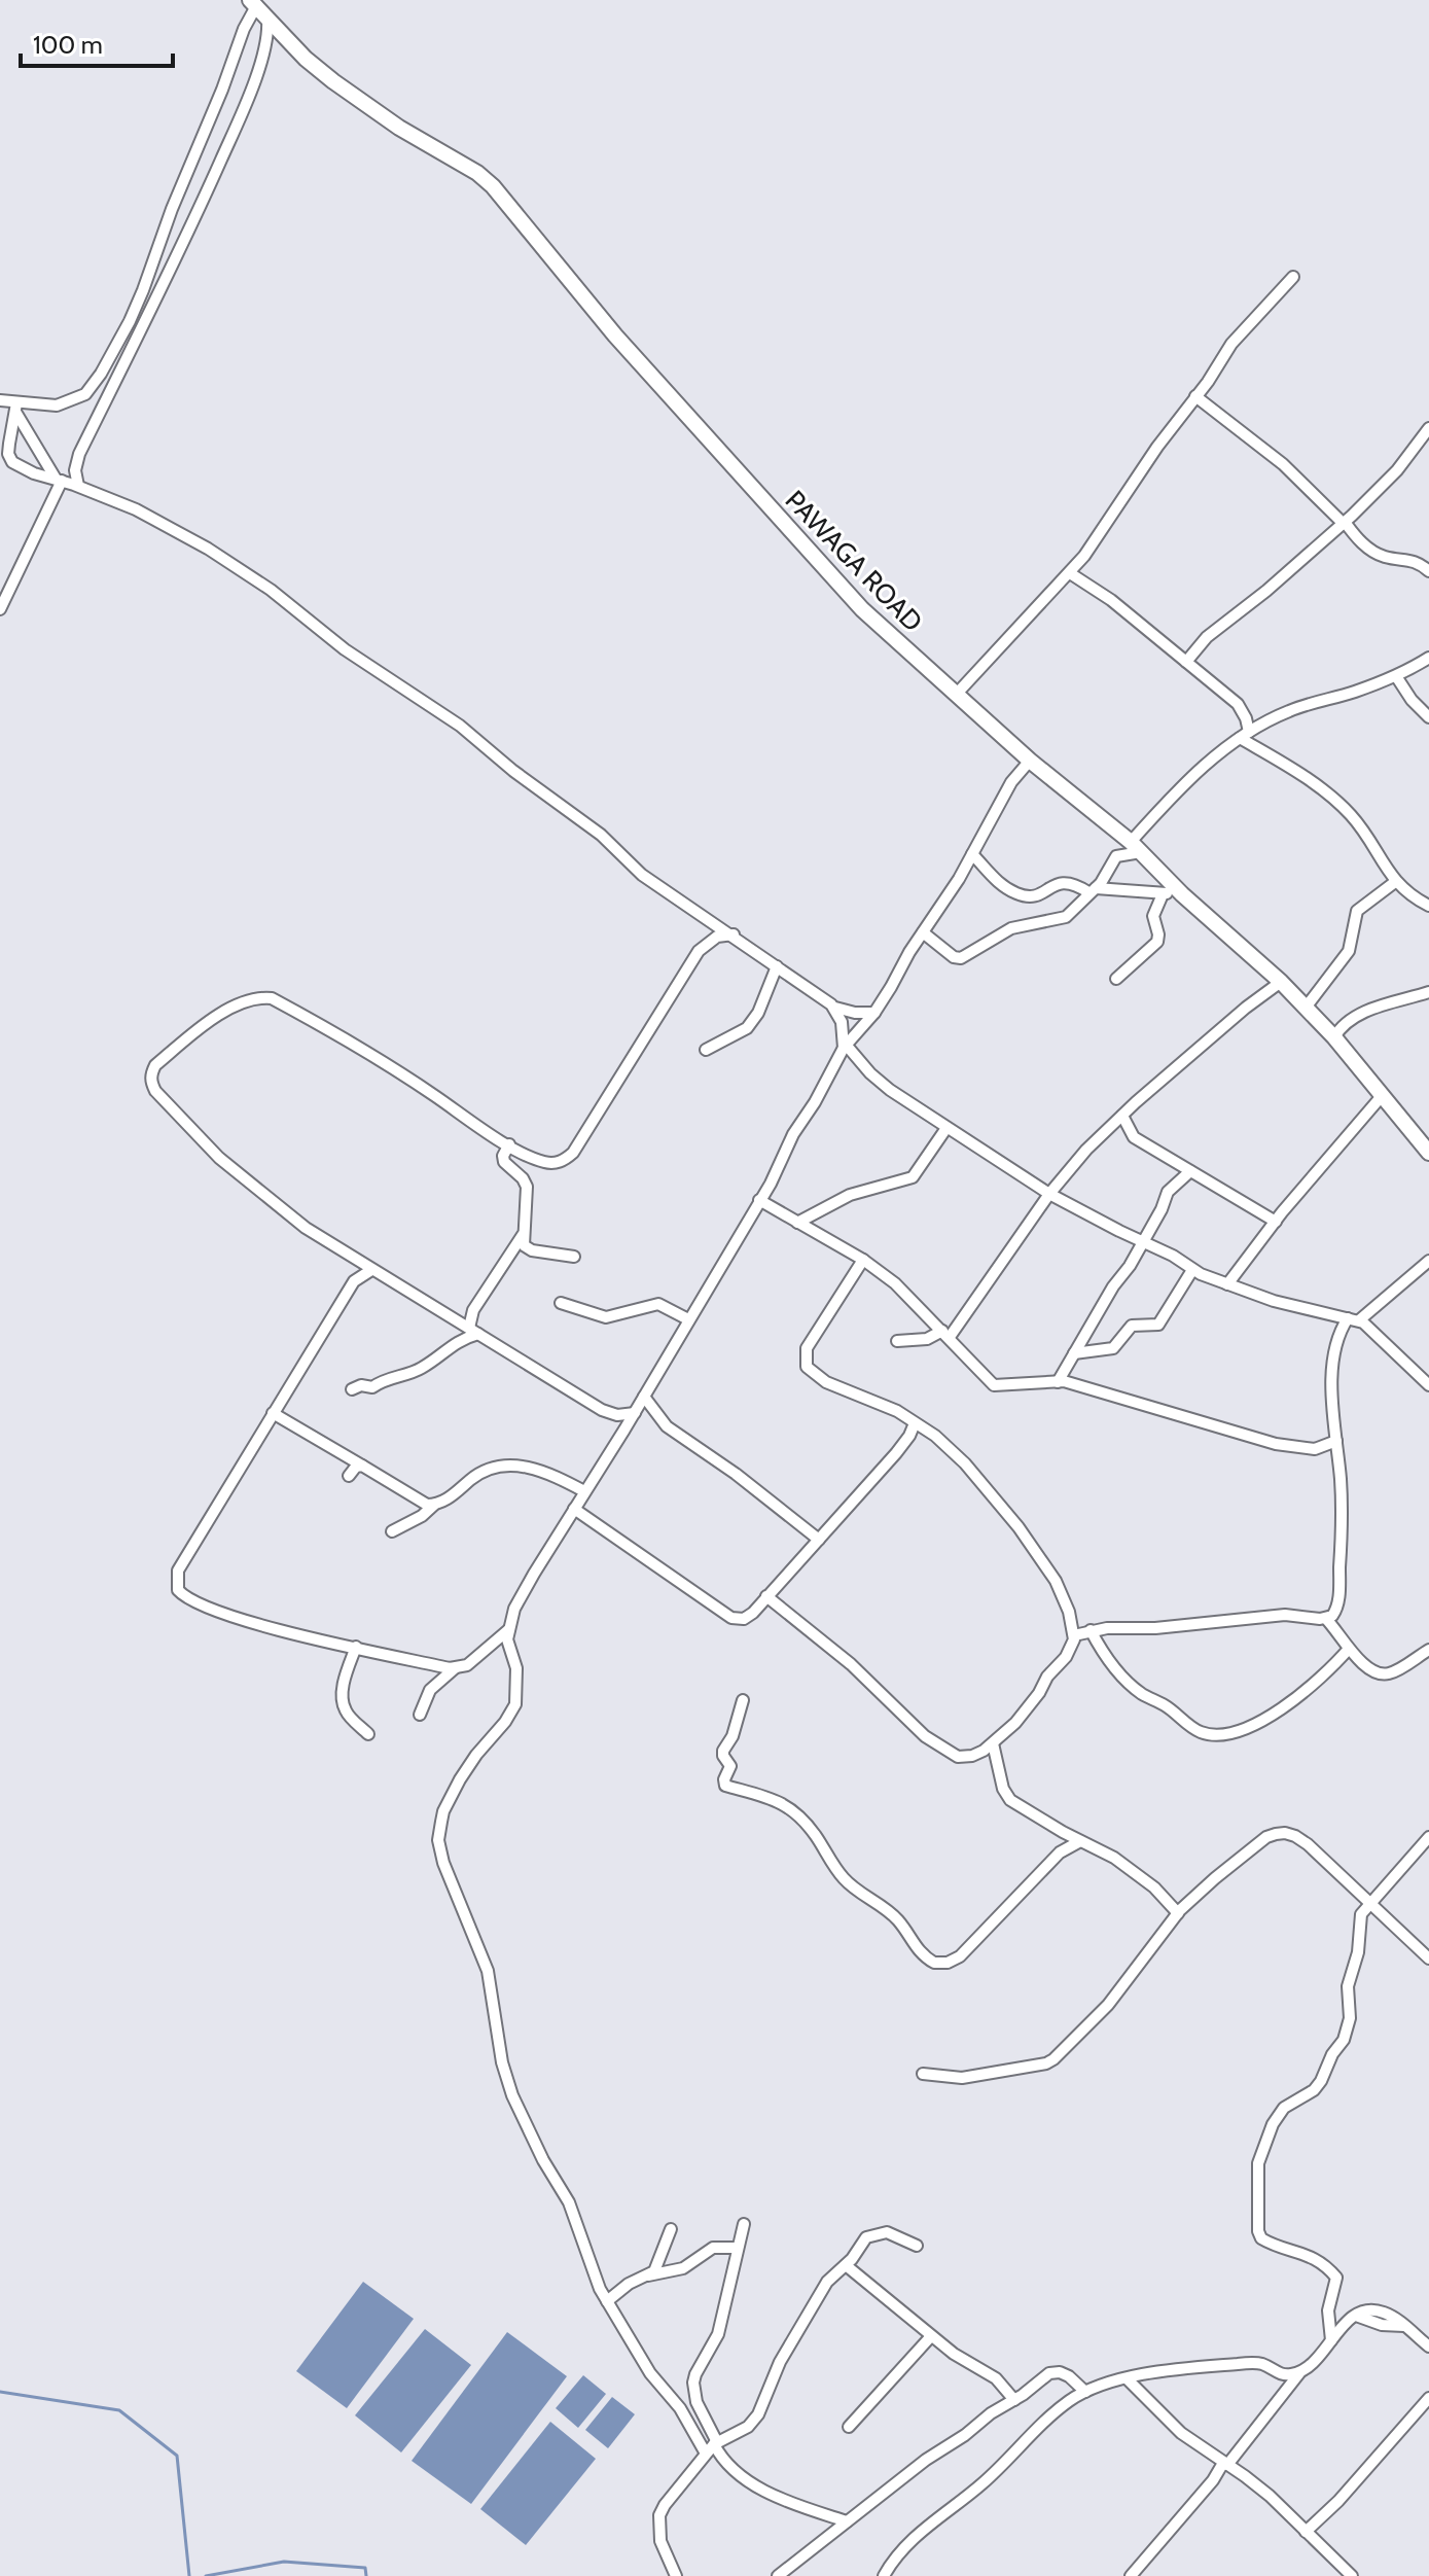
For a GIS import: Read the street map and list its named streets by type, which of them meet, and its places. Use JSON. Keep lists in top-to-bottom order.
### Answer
{
  "streets": {
    "main road": ["PAWAGA ROAD"]
  },
  "scale_bar": "100 m"
}
